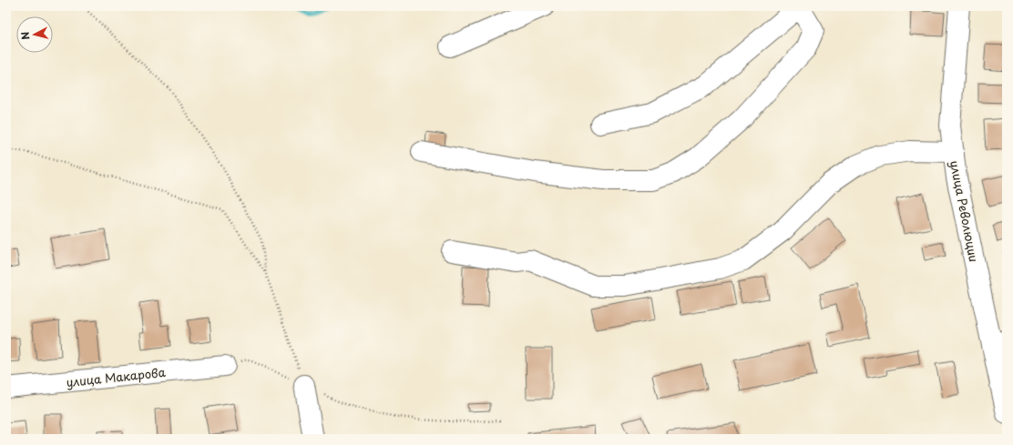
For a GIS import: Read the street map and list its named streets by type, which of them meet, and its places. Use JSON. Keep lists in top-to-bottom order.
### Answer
{
  "streets": {
    "street": ["улица Революции", "улица Макарова"]
  },
  "north": "left"
}
